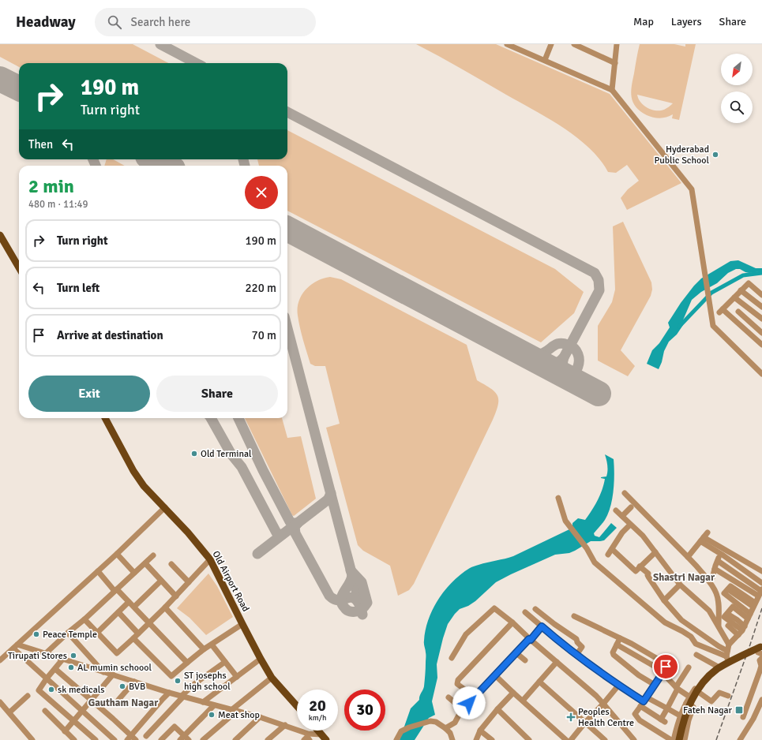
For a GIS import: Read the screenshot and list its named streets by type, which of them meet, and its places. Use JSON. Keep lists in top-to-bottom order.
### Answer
{
  "streets": {
    "main road": ["Old Airport Road"]
  },
  "districts": ["Shastri Nagar", "Gautham Nagar"],
  "places": {
    "other": [
      "Hyderabad Public School",
      "Old Terminal",
      "Peace Temple",
      "Tirupati Stores",
      "AL mumin schoool",
      "ST josephs high school",
      "BVB",
      "sk medicals",
      "Meat shop"
    ],
    "transit": ["Fateh Nagar"],
    "health": ["Peoples Health Centre"]
  },
  "north": "bottom left",
  "page": {
    "header": "Headway",
    "search": "Search here",
    "nav": ["Map", "Layers", "Share"],
    "turn": ["190 m", "Turn right"],
    "then": "Then",
    "heading": ["2 min", "480 m · 11:49"],
    "list": [
      {
        "name": "Turn right",
        "value": "190 m"
      },
      {
        "name": "Turn left",
        "value": "220 m"
      },
      {
        "name": "Arrive at destination",
        "value": "70 m"
      }
    ],
    "buttons": ["Exit", "Share"],
    "speed": "20 km/h",
    "limit": "30"
  }
}
